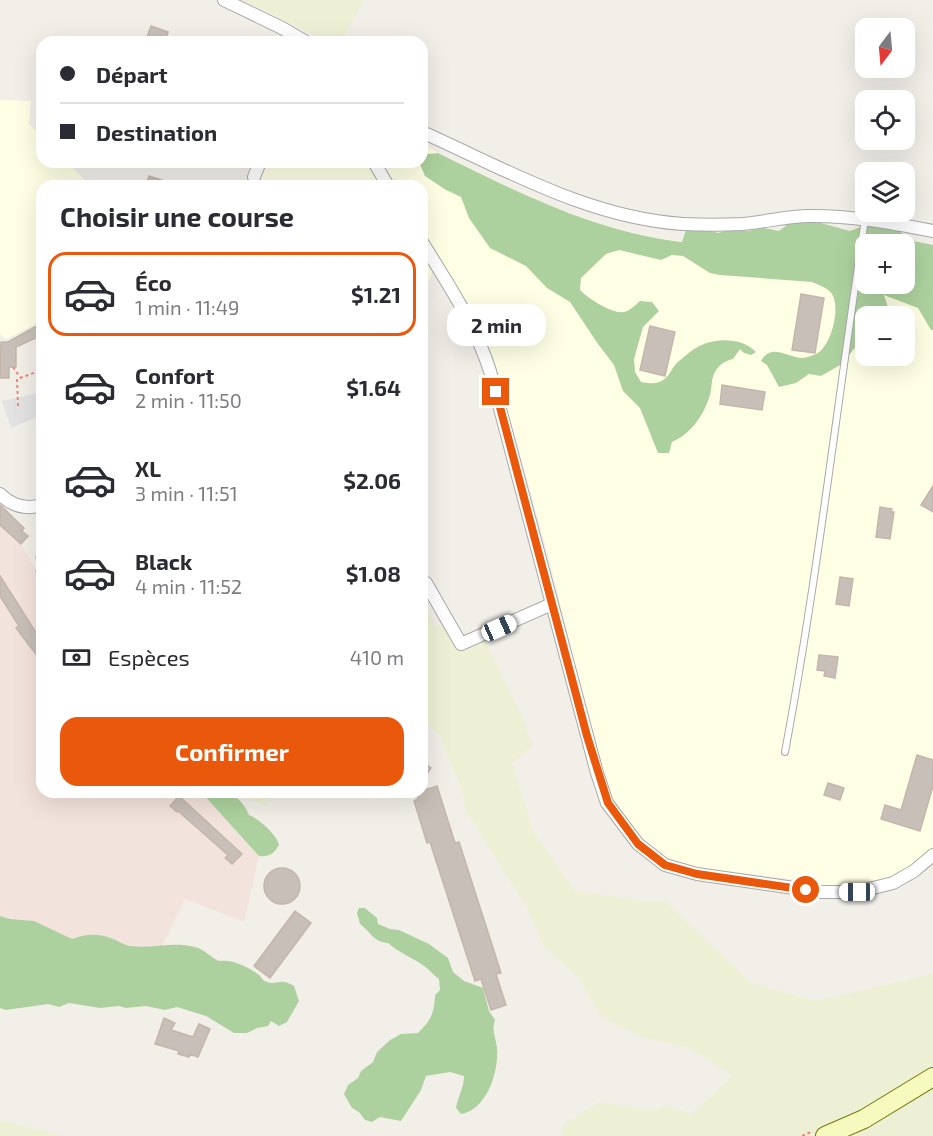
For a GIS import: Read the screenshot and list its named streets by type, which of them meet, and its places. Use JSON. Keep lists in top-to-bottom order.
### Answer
{
  "north": "bottom",
  "page": {
    "map_buttons": ["+", "−"],
    "banner": ["Départ", "Destination"],
    "heading": "Choisir une course",
    "list": [
      {
        "name": "Éco",
        "note": "1 min · 11:49",
        "value": "$1.21"
      },
      {
        "name": "Confort",
        "note": "2 min · 11:50",
        "value": "$1.64"
      },
      {
        "name": "XL",
        "note": "3 min · 11:51",
        "value": "$2.06"
      },
      {
        "name": "Black",
        "note": "4 min · 11:52",
        "value": "$1.08"
      }
    ],
    "bubble": "2 min",
    "pay": ["Espèces", "410 m"],
    "buttons": "Confirmer"
  }
}
